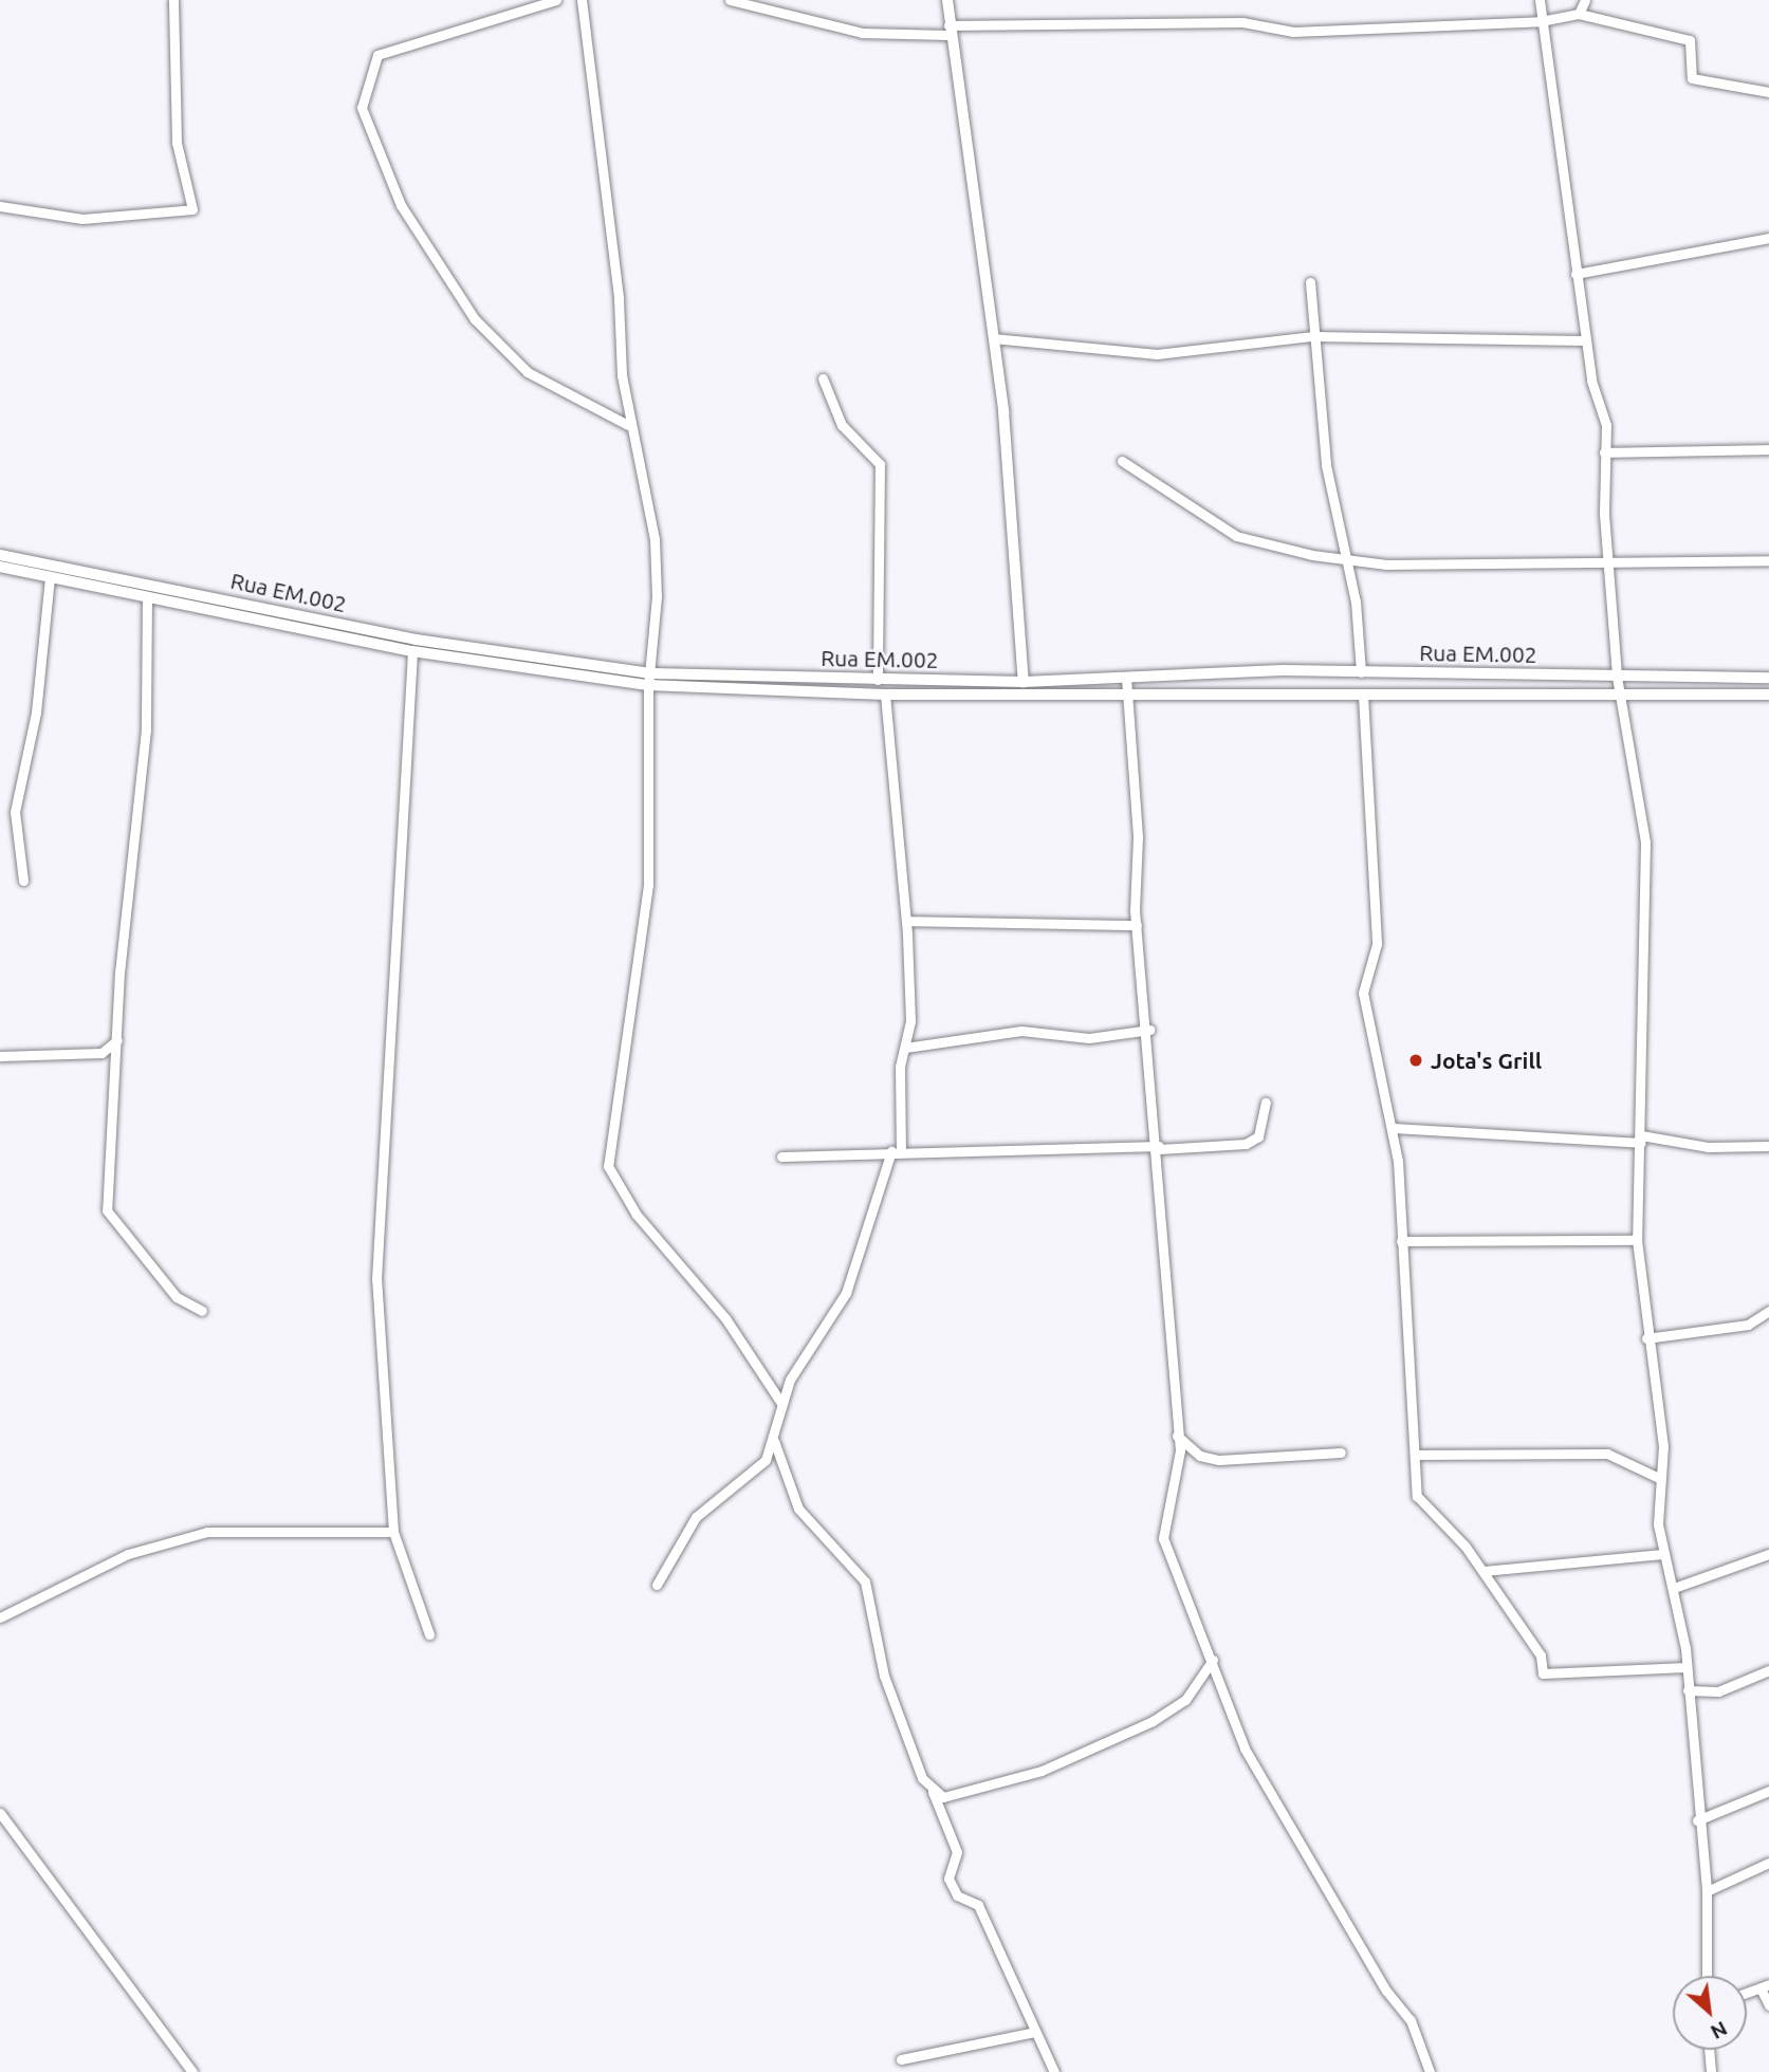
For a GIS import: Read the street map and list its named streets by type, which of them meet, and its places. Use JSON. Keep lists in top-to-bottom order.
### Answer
{
  "streets": {
    "street": ["Rua EM.002"]
  },
  "places": ["Jota's Grill"],
  "north": "bottom right"
}
